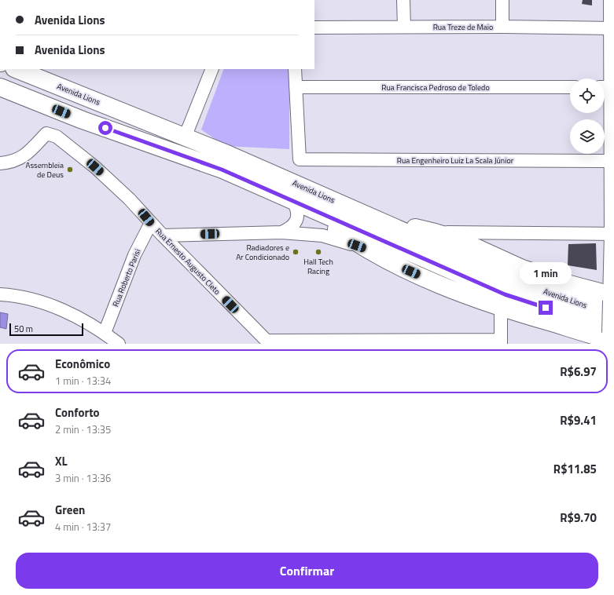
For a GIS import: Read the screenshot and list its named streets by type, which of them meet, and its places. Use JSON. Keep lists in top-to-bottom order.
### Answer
{
  "streets": {
    "highway": ["Avenida Lions"],
    "street": [
      "Rua Treze de Maio",
      "Rua Francisca Pedroso de Toledo",
      "Rua Engenheiro Luiz La Scala Júnior",
      "Rua Ernesto Augusto Cleto",
      "Rua Roberto Parisi"
    ]
  },
  "crossings": [
    ["Rua Francisca Pedroso de Toledo", "Rua Engenheiro Luiz La Scala Júnior"],
    ["Rua Ernesto Augusto Cleto", "Rua Roberto Parisi"]
  ],
  "places": ["Assembleia de Deus", "Radiadores e Ar Condicionado", "Hall Tech Racing"],
  "scale_bar": "50 m",
  "page": {
    "banner": ["Avenida Lions", "Avenida Lions"],
    "bubble": "1 min",
    "scale": "50 m",
    "list": [
      {
        "name": "Econômico",
        "note": "1 min · 13:34",
        "value": "R$6.97"
      },
      {
        "name": "Conforto",
        "note": "2 min · 13:35",
        "value": "R$9.41"
      },
      {
        "name": "XL",
        "note": "3 min · 13:36",
        "value": "R$11.85"
      },
      {
        "name": "Green",
        "note": "4 min · 13:37",
        "value": "R$9.70"
      }
    ],
    "buttons": "Confirmar"
  }
}
